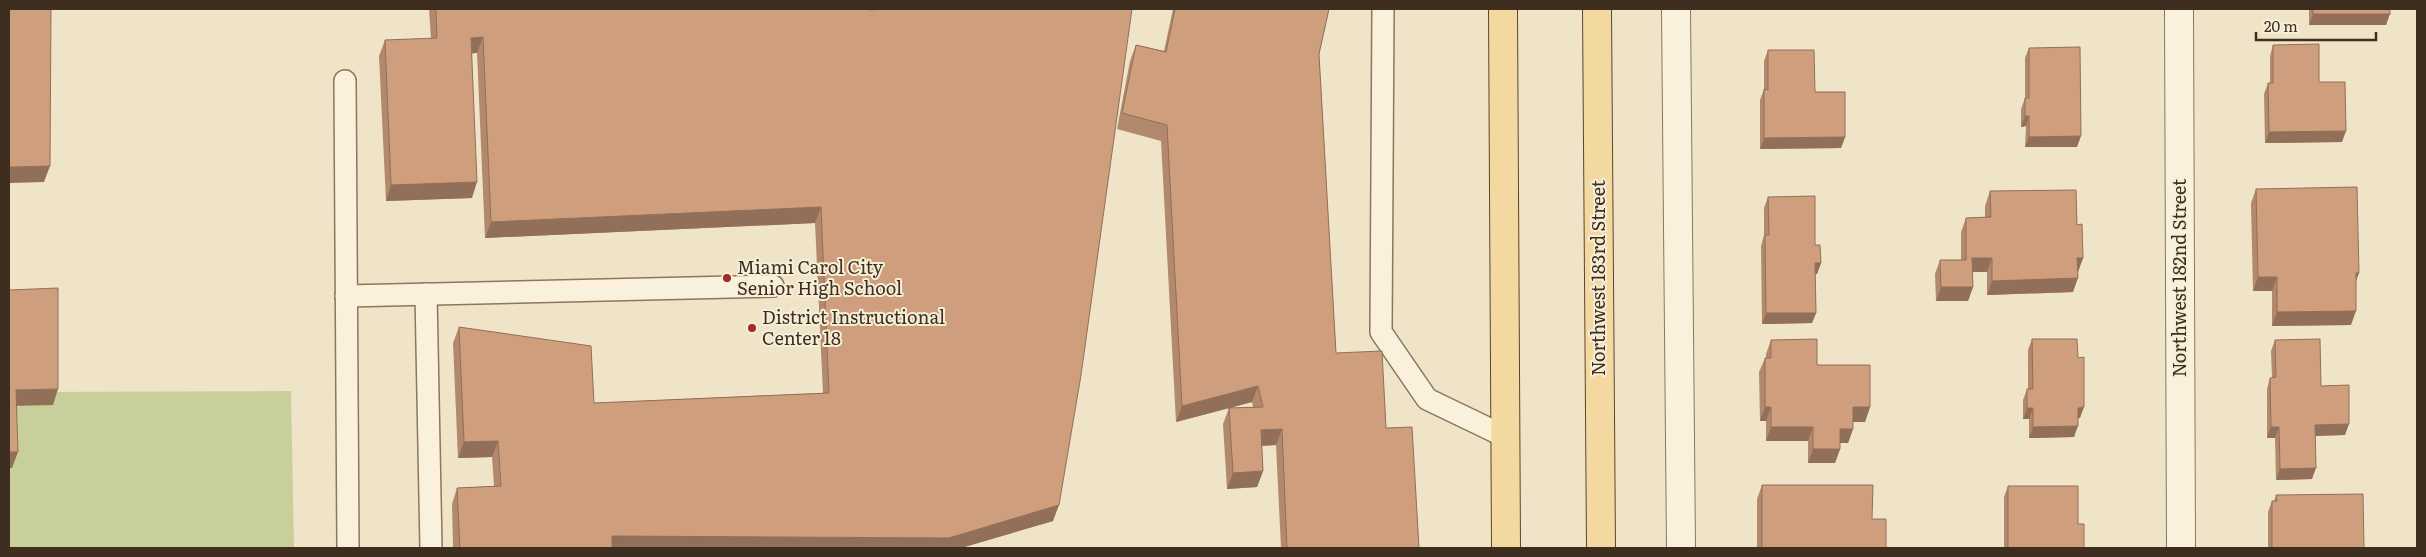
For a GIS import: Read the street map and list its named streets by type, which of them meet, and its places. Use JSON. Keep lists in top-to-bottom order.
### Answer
{
  "streets": {
    "main road": ["Northwest 183rd Street"],
    "street": ["Northwest 182nd Street"]
  },
  "places": ["Miami Carol City Senior High School", "District Instructional Center 18"],
  "scale_bar": "20 m"
}
